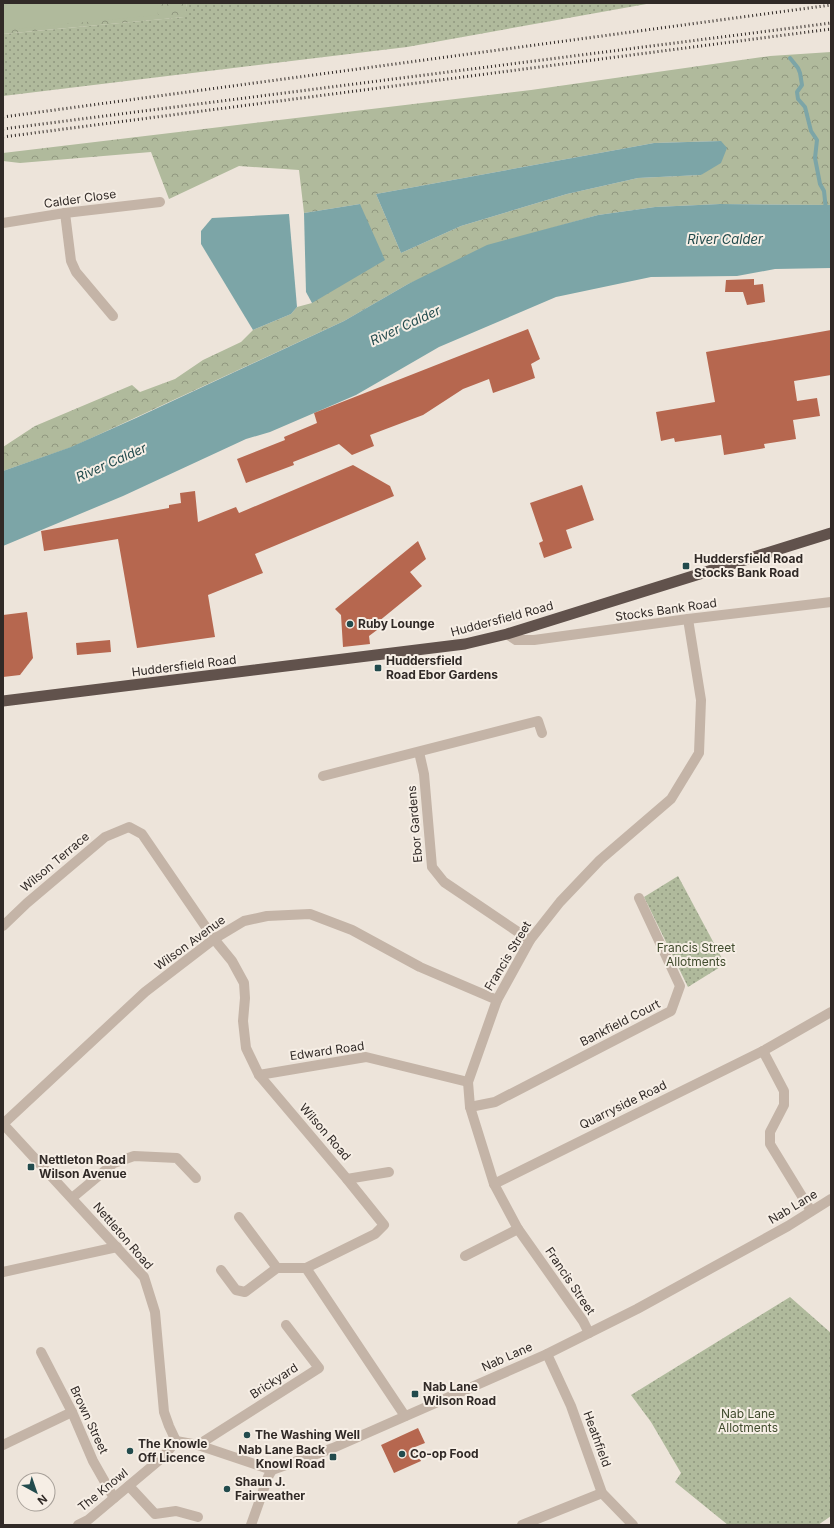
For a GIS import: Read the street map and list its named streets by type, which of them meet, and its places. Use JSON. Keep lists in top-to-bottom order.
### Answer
{
  "streets": {
    "highway": ["Huddersfield Road"],
    "street": [
      "Calder Close",
      "Stocks Bank Road",
      "Ebor Gardens",
      "Wilson Terrace",
      "Wilson Avenue",
      "Francis Street",
      "Bankfield Court",
      "Edward Road",
      "Quarryside Road",
      "Wilson Road",
      "Nab Lane",
      "Nettleton Road",
      "Brickyard",
      "Brown Street",
      "Heathfield",
      "The Knowl"
    ]
  },
  "crossings": [
    ["Stocks Bank Road", "Huddersfield Road"],
    ["Stocks Bank Road", "Francis Street"],
    ["Ebor Gardens", "Francis Street"],
    ["Wilson Terrace", "Wilson Road"],
    ["Wilson Avenue", "Francis Street"],
    ["Wilson Avenue", "Wilson Road"],
    ["Wilson Avenue", "Nettleton Road"],
    ["Francis Street", "Bankfield Court"],
    ["Francis Street", "Edward Road"],
    ["Francis Street", "Quarryside Road"],
    ["Francis Street", "Nab Lane"],
    ["Edward Road", "Wilson Road"],
    ["Nab Lane", "Heathfield"],
    ["Nettleton Road", "The Knowl"],
    ["Brown Street", "The Knowl"]
  ],
  "water": ["River Calder"],
  "parks": ["Francis Street Allotments", "Nab Lane Allotments"],
  "places": {
    "transit": [
      "Huddersfield Road Stocks Bank Road",
      "Huddersfield Road Ebor Gardens",
      "Nettleton Road Wilson Avenue",
      "Nab Lane Wilson Road",
      "Nab Lane Back Knowl Road"
    ],
    "other": [
      "Ruby Lounge",
      "The Washing Well",
      "The Knowle Off Licence",
      "Co-op Food",
      "Shaun J. Fairweather"
    ]
  },
  "north": "bottom right"
}
